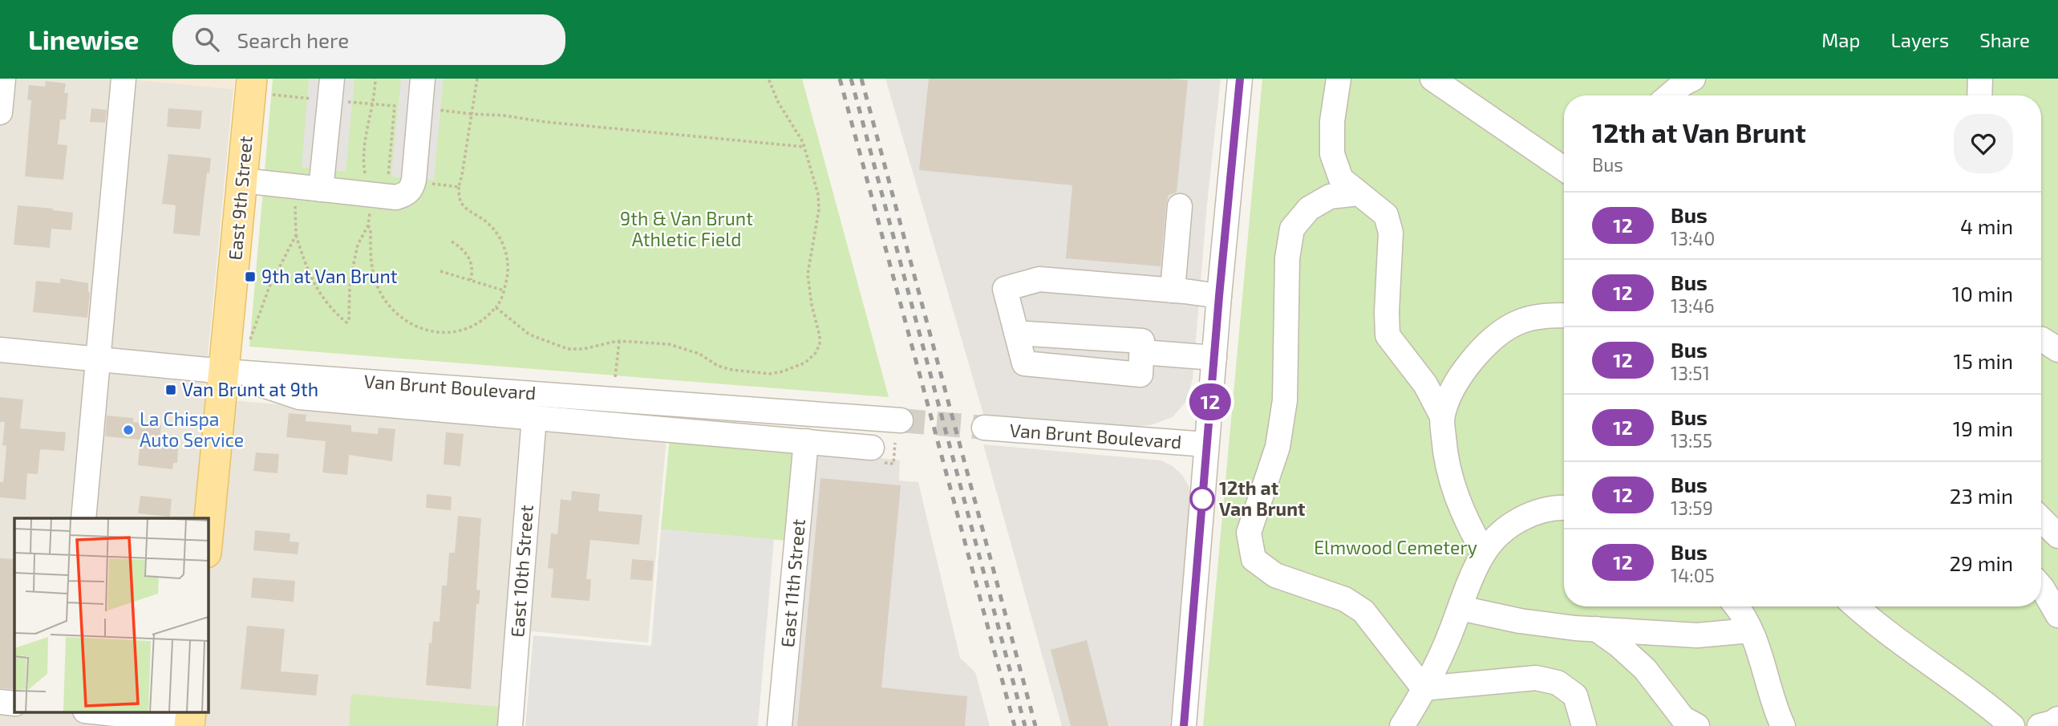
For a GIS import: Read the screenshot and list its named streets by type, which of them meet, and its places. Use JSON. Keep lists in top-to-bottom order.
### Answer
{
  "streets": {
    "main road": ["East 9th Street"],
    "street": ["Van Brunt Boulevard", "East 10th Street", "East 11th Street"]
  },
  "crossings": [
    ["East 9th Street", "Van Brunt Boulevard"]
  ],
  "parks": ["9th & Van Brunt Athletic Field", "Elmwood Cemetery"],
  "places": {
    "transit": ["9th at Van Brunt", "Van Brunt at 9th"],
    "other": ["La Chispa Auto Service", "12th at Van Brunt"]
  },
  "lines": ["bus line 12"],
  "page": {
    "header": "Linewise",
    "search": "Search here",
    "nav": ["Map", "Layers", "Share"],
    "on_map": "12",
    "heading": ["12th at Van Brunt", "Bus"],
    "list": [
      {
        "mark": "12",
        "name": "Bus",
        "note": "13:40",
        "value": "4 min"
      },
      {
        "mark": "12",
        "name": "Bus",
        "note": "13:46",
        "value": "10 min"
      },
      {
        "mark": "12",
        "name": "Bus",
        "note": "13:51",
        "value": "15 min"
      },
      {
        "mark": "12",
        "name": "Bus",
        "note": "13:55",
        "value": "19 min"
      },
      {
        "mark": "12",
        "name": "Bus",
        "note": "13:59",
        "value": "23 min"
      },
      {
        "mark": "12",
        "name": "Bus",
        "note": "14:05",
        "value": "29 min"
      }
    ]
  }
}
